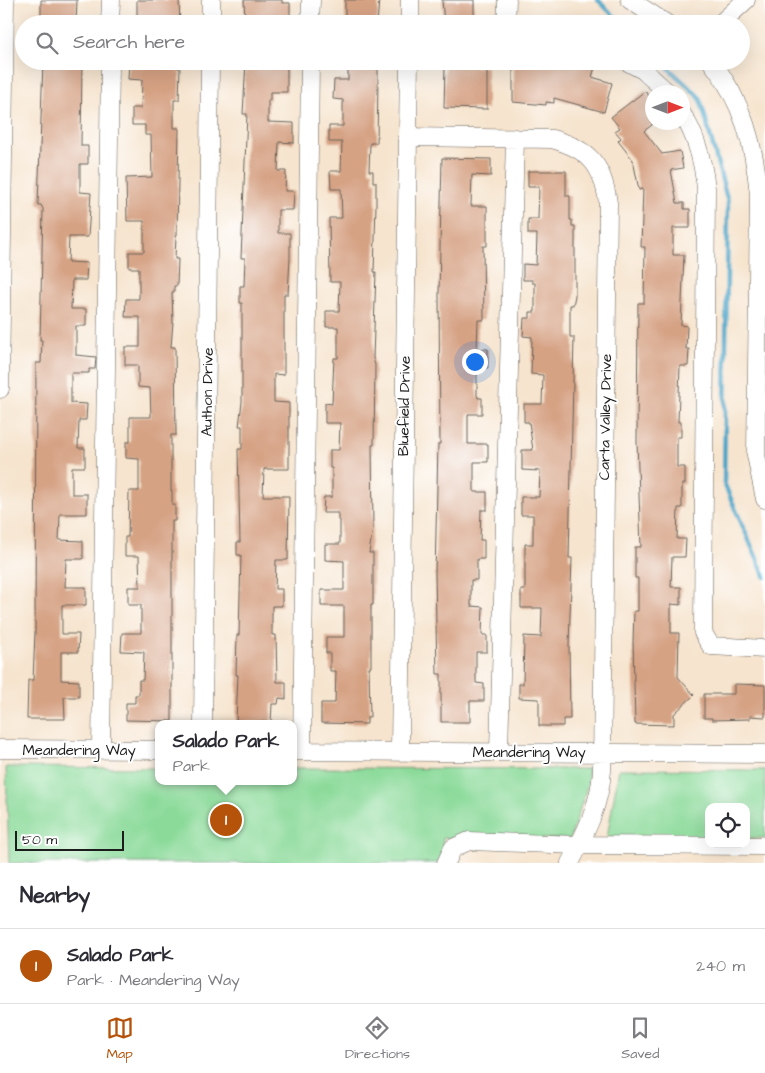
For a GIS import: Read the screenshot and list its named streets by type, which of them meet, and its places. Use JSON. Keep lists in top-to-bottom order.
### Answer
{
  "streets": {
    "street": [
      "Authon Drive",
      "Bluefield Drive",
      "Carta Valley Drive",
      "Meandering Way"
    ]
  },
  "crossings": [
    ["Bluefield Drive", "Carta Valley Drive"],
    ["Bluefield Drive", "Meandering Way"],
    ["Carta Valley Drive", "Meandering Way"]
  ],
  "scale_bar": "50 m",
  "north": "right",
  "page": {
    "search": "Search here",
    "popup": ["Salado Park", "Park"],
    "pins": "1",
    "scale": "50 m",
    "heading": "Nearby",
    "list": [
      {
        "mark": "1",
        "name": "Salado Park",
        "note": "Park · Meandering Way",
        "value": "240 m"
      }
    ],
    "nav": ["Map", "Directions", "Saved"]
  }
}
